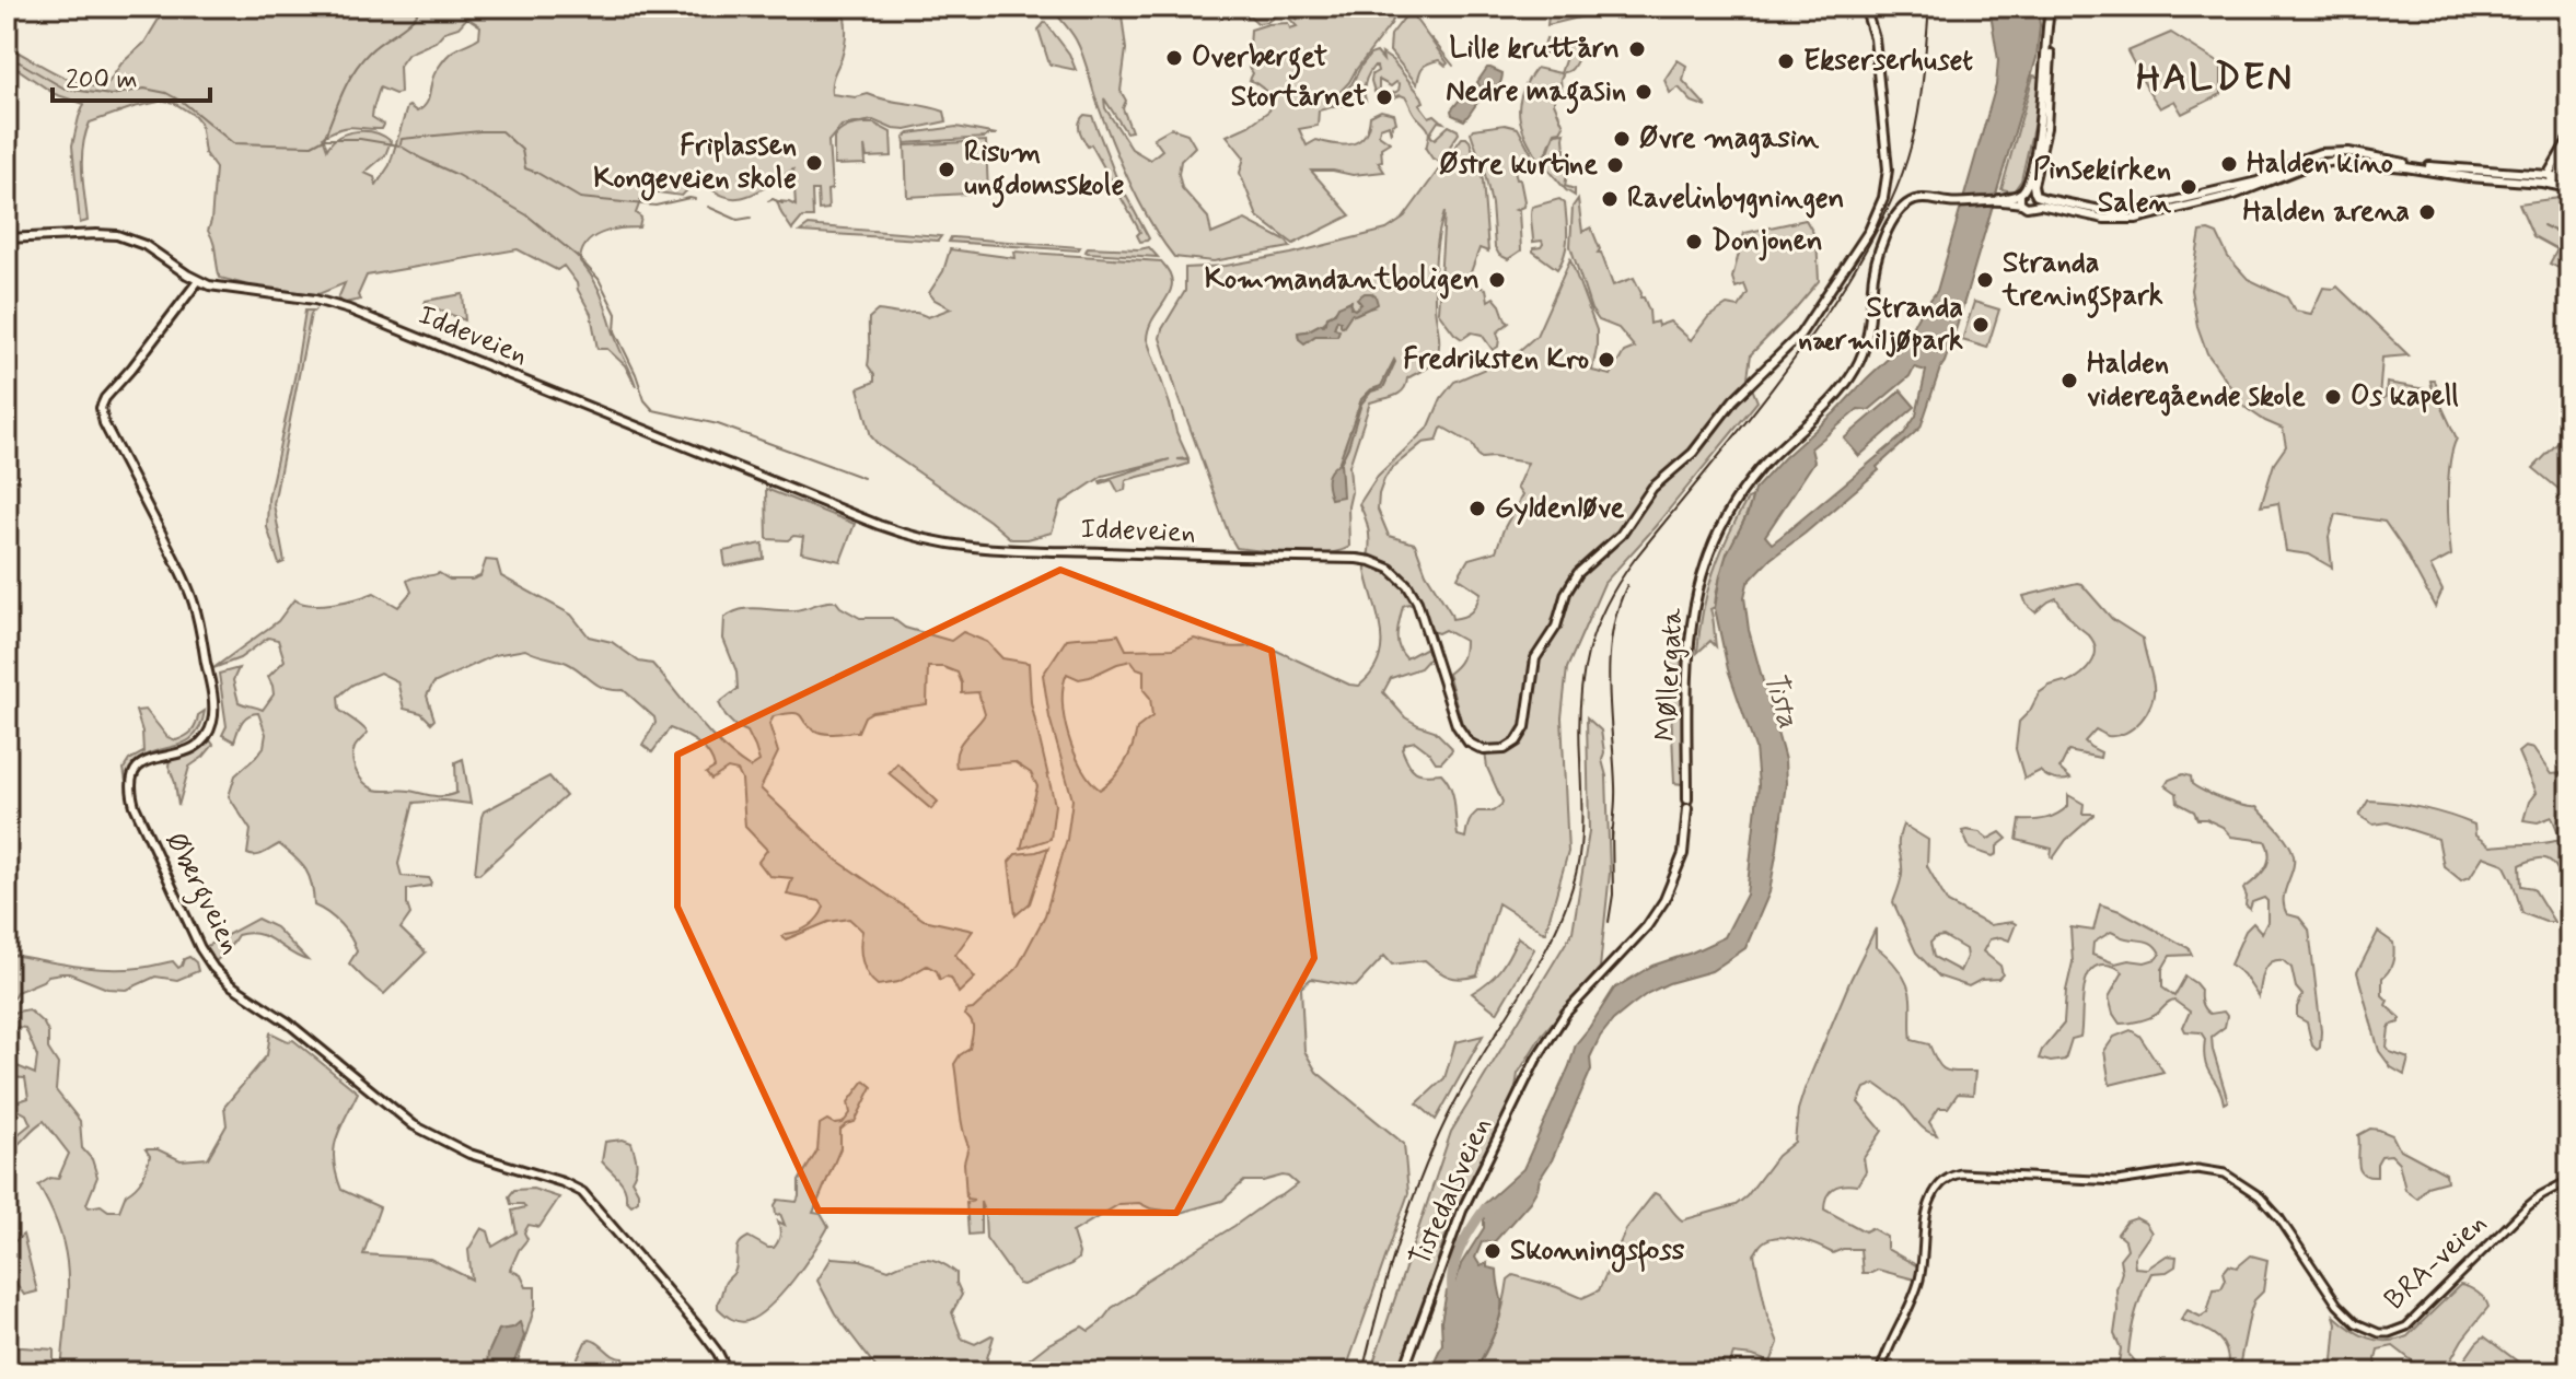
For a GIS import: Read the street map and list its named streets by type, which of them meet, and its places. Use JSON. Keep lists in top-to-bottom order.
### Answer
{
  "streets": {
    "main road": [
      "Iddeveien",
      "Møllergata",
      "Øbergveien",
      "Tistedalsveien",
      "BRA-veien"
    ]
  },
  "crossings": [
    ["Iddeveien", "Øbergveien"],
    ["Møllergata", "Tistedalsveien"]
  ],
  "districts": ["HALDEN"],
  "water": ["Tista"],
  "places": [
    "Lille kruttårn",
    "Overberget",
    "Ekserserhuset",
    "Nedre magasin",
    "Stortårnet",
    "Øvre magasin",
    "Friplassen Kongeveien skole",
    "Halden kino",
    "Østre kurtine",
    "Risum ungdomsskole",
    "Pinsekirken Salen",
    "Ravelinbygningen",
    "Halden arena",
    "Donjonen",
    "Kommandantboligen",
    "Stranda treningspark",
    "Stranda nærmiljøpark",
    "Fredriksten Kro",
    "Halden videregående skole",
    "Os kapell",
    "Gyldenløve",
    "Skonningsfoss"
  ],
  "scale_bar": "200 m"
}
